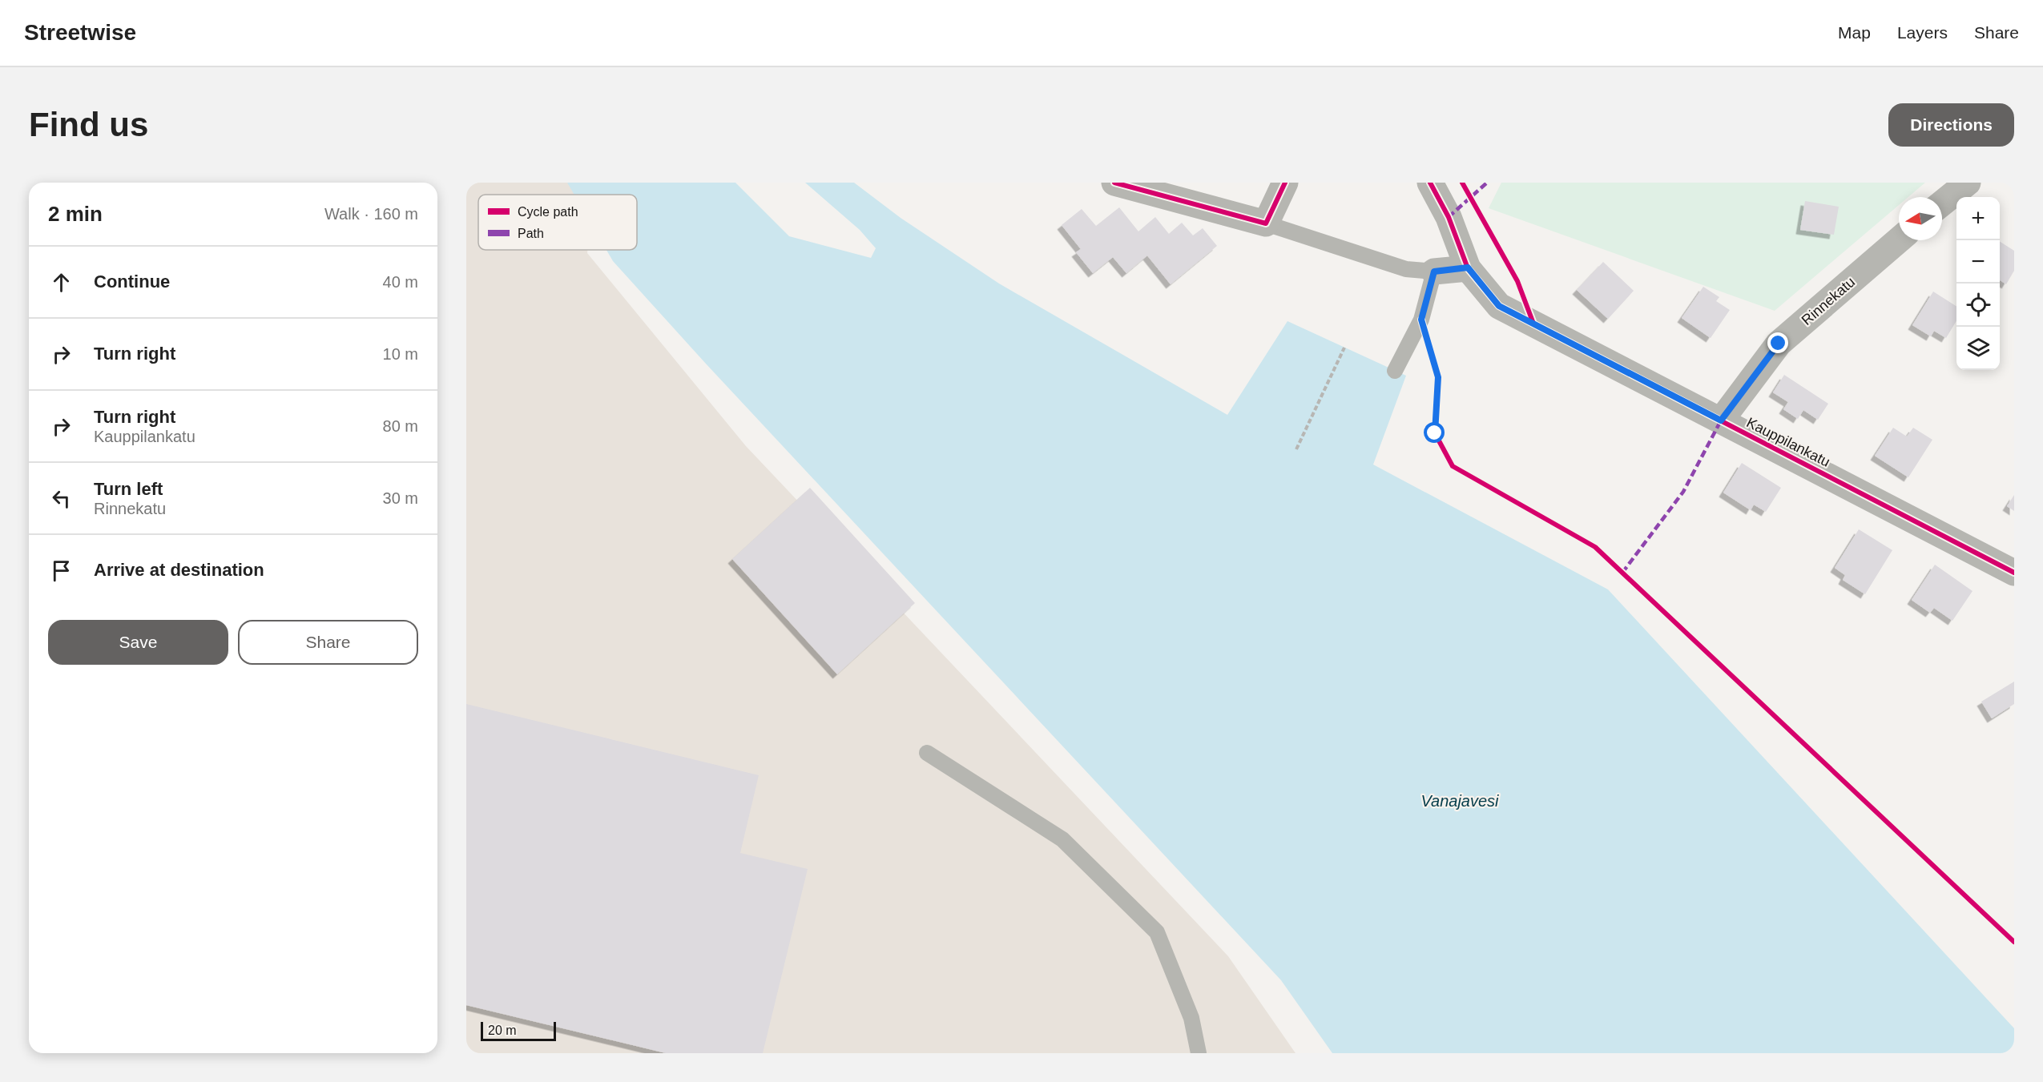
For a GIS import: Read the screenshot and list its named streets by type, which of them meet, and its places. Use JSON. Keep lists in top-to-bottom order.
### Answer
{
  "streets": {
    "street": ["Rinnekatu", "Kauppilankatu"]
  },
  "crossings": [
    ["Rinnekatu", "Kauppilankatu"]
  ],
  "water": ["Vanajavesi"],
  "legend": ["Cycle path", "Path"],
  "scale_bar": "20 m",
  "north": "left",
  "page": {
    "header": "Streetwise",
    "nav": ["Map", "Layers", "Share"],
    "buttons": [
      "Directions",
      ["Save", "Share"]
    ],
    "title": "Find us",
    "heading": ["2 min", "Walk · 160 m"],
    "map_buttons": ["+", "−"],
    "list": [
      ["Continue", "40 m"],
      ["Turn right", "10 m"],
      ["Turn right", "Kauppilankatu", "80 m"],
      ["Turn left", "Rinnekatu", "30 m"],
      "Arrive at destination"
    ],
    "scale": "20 m"
  }
}
